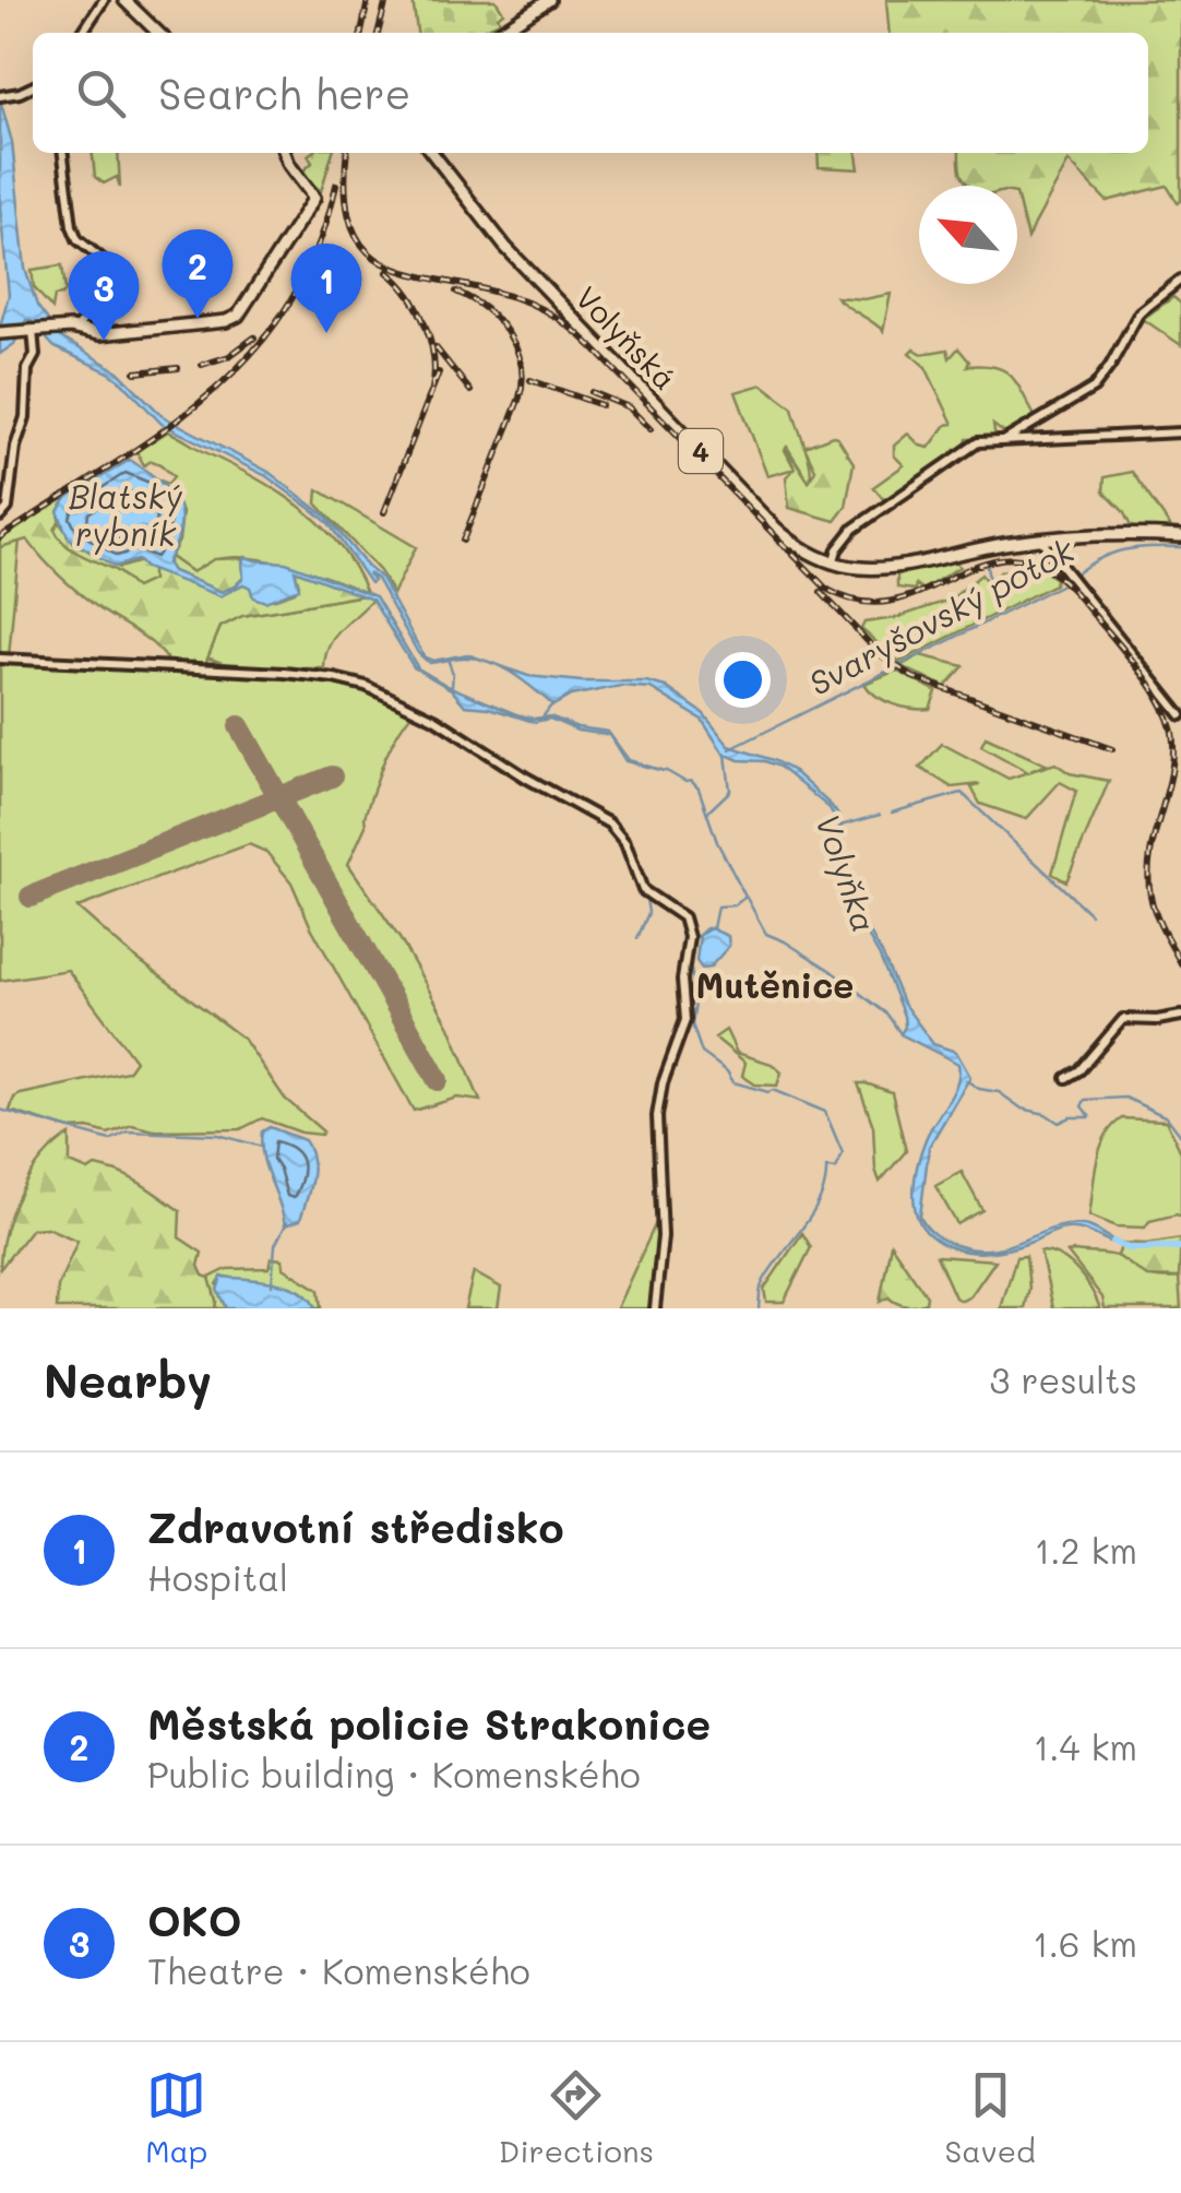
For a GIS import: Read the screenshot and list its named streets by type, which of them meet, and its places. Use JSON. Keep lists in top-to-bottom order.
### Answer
{
  "streets": {
    "main road": ["Volyňská", "4"]
  },
  "crossings": [
    ["Volyňská", "4"]
  ],
  "districts": ["Mutěnice"],
  "water": ["Blatský rybník", "Svaryšovský potok", "Volyňka"],
  "north": "top left",
  "page": {
    "search": "Search here",
    "pins": ["2", "1", "3"],
    "heading": ["Nearby", "3 results"],
    "list": [
      {
        "mark": "1",
        "name": "Zdravotní středisko",
        "note": "Hospital",
        "value": "1.2 km"
      },
      {
        "mark": "2",
        "name": "Městská policie Strakonice",
        "note": "Public building · Komenského",
        "value": "1.4 km"
      },
      {
        "mark": "3",
        "name": "OKO",
        "note": "Theatre · Komenského",
        "value": "1.6 km"
      }
    ],
    "nav": ["Map", "Directions", "Saved"]
  }
}
